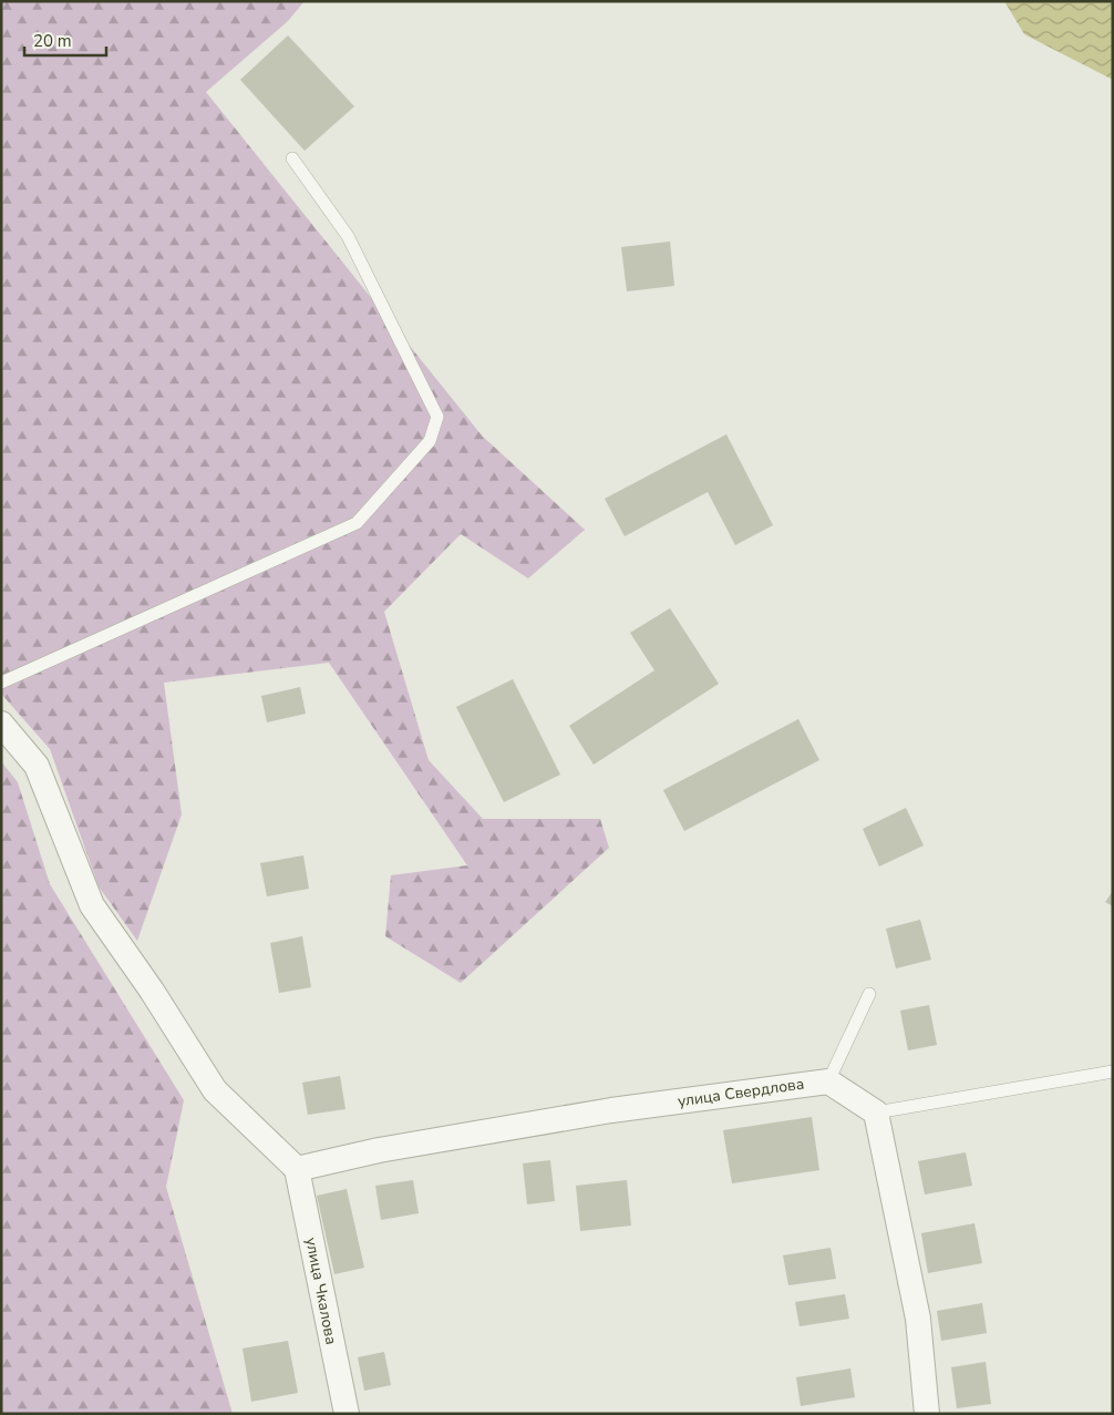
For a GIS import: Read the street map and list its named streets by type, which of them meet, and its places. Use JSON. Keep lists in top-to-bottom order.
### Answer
{
  "streets": {
    "street": ["улица Свердлова", "улица Чкалова"]
  },
  "crossings": [
    ["улица Свердлова", "улица Чкалова"]
  ],
  "scale_bar": "20 m"
}
